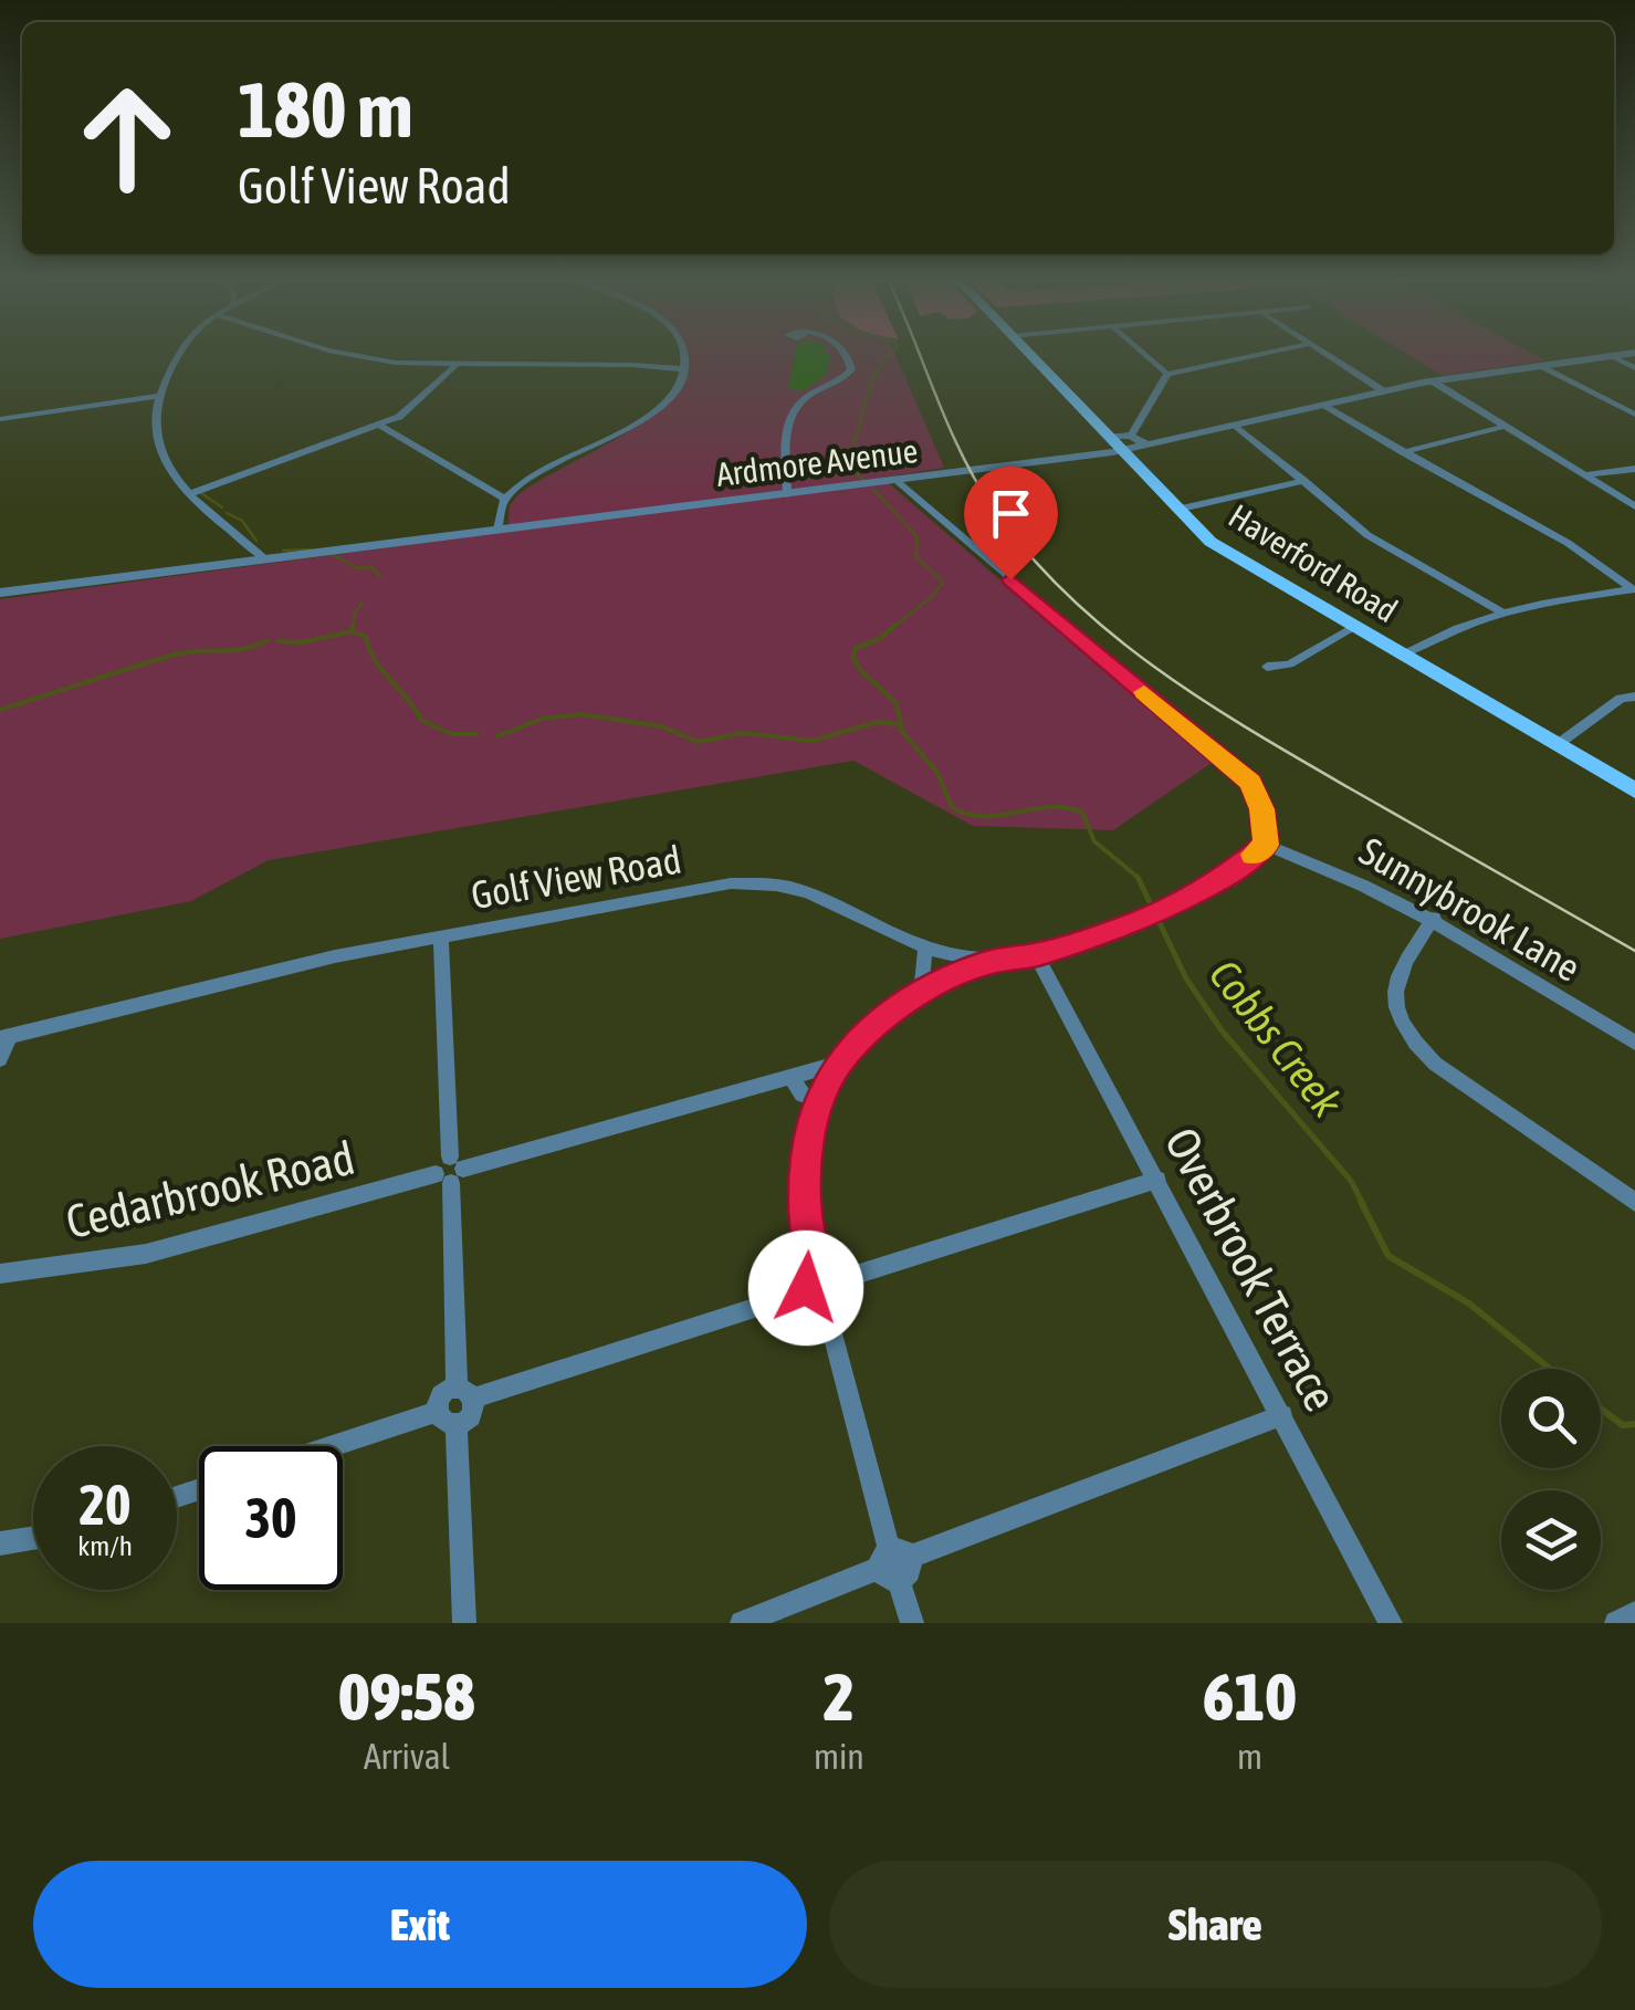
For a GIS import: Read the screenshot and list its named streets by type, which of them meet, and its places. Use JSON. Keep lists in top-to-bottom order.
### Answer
{
  "streets": {
    "main road": ["Haverford Road"],
    "street": [
      "Ardmore Avenue",
      "Golf View Road",
      "Sunnybrook Lane",
      "Cedarbrook Road",
      "Overbrook Terrace"
    ]
  },
  "crossings": [
    ["Ardmore Avenue", "Haverford Road"],
    ["Golf View Road", "Sunnybrook Lane"],
    ["Golf View Road", "Overbrook Terrace"]
  ],
  "water": ["Cobbs Creek"],
  "page": {
    "turn": ["180 m", "Golf View Road"],
    "speed": "20 km/h",
    "limit": "30",
    "eta": [
      "09:58",
      "Arrival",
      "2",
      "min",
      "610",
      "m"
    ],
    "buttons": ["Exit", "Share"]
  }
}
